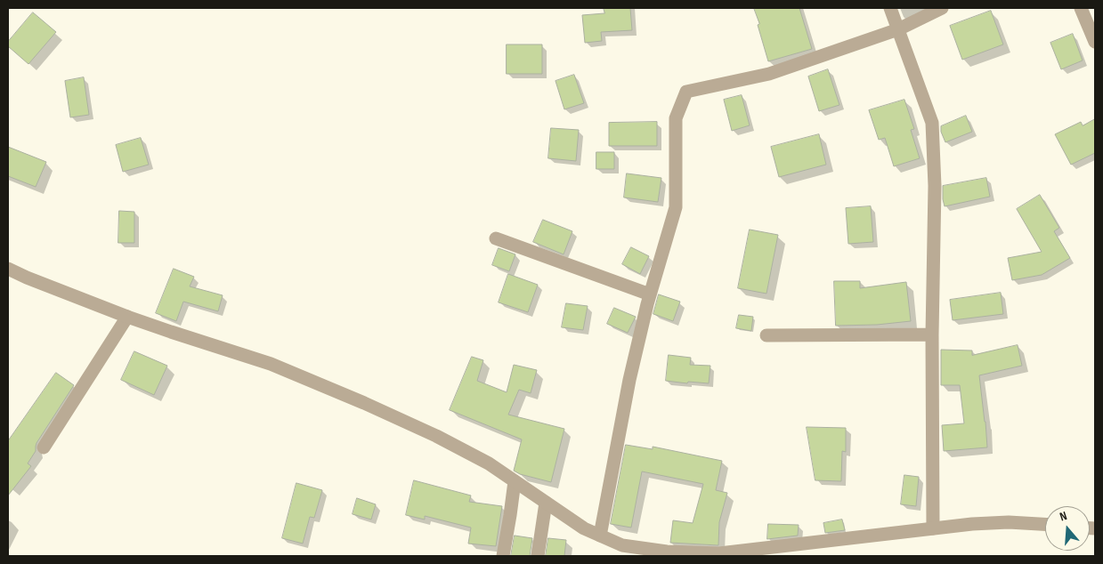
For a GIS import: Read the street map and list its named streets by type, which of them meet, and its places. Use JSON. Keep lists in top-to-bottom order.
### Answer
{
  "north": "top"
}
